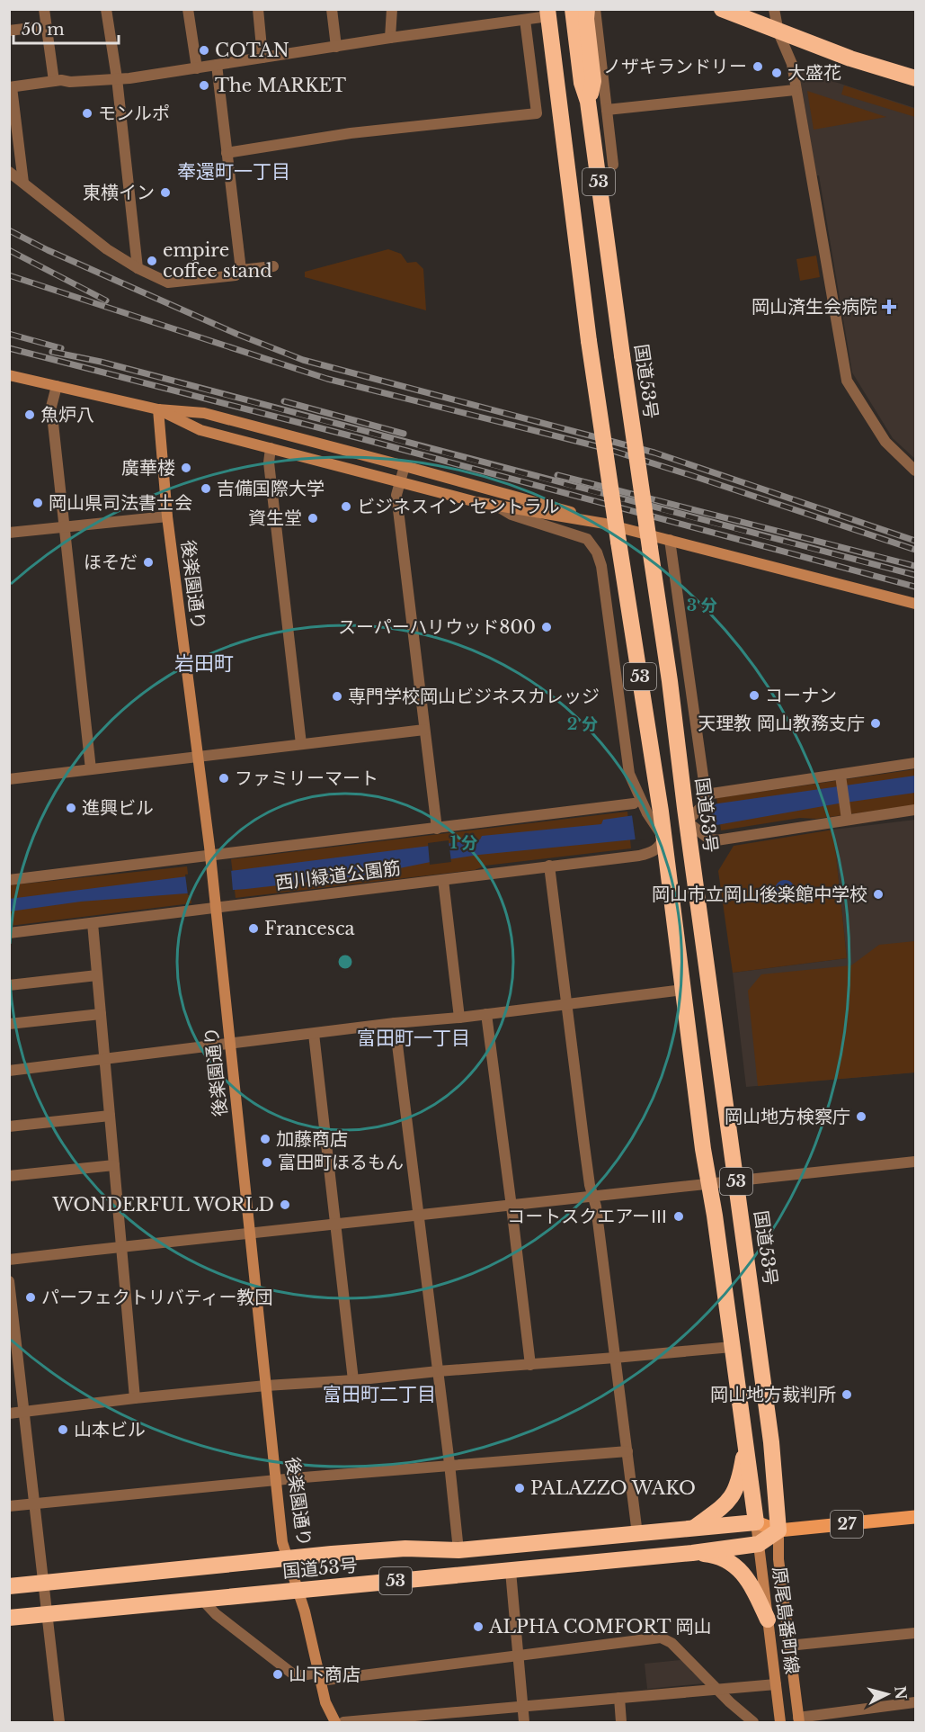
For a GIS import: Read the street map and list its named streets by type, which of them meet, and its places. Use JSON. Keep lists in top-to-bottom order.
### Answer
{
  "streets": {
    "highway": ["53", "国道53号"],
    "main road": ["27"],
    "street": ["後楽園通り", "西川緑道公園筋", "原尾島番町線"]
  },
  "crossings": [
    ["53", "国道53号"],
    ["53", "西川緑道公園筋"],
    ["53", "27"],
    ["53", "原尾島番町線"],
    ["国道53号", "後楽園通り"],
    ["国道53号", "27"],
    ["国道53号", "原尾島番町線"],
    ["後楽園通り", "西川緑道公園筋"],
    ["27", "原尾島番町線"]
  ],
  "districts": [
    "奉還町一丁目",
    "岩田町",
    "富田町一丁目",
    "富田町二丁目"
  ],
  "places": {
    "other": [
      "COTAN",
      "ノザキランドリー",
      "大盛花",
      "The MARKET",
      "モンルポ",
      "東横イン",
      "empire coffee stand",
      "魚炉八",
      "廣華楼",
      "吉備国際大学",
      "岡山県司法書士会",
      "ビジネスイン セントラル",
      "資生堂",
      "ほそだ",
      "スーパーハリウッド800",
      "コーナン",
      "専門学校岡山ビジネスカレッジ",
      "天理教 岡山教務支庁",
      "ファミリーマート",
      "進興ビル",
      "岡山市立岡山後楽館中学校",
      "Francesca",
      "岡山地方検察庁",
      "加藤商店",
      "富田町ほるもん",
      "WONDERFUL WORLD",
      "コートスクエアーⅢ",
      "パーフェクトリバティー教団",
      "岡山地方裁判所",
      "山本ビル",
      "PALAZZO WAKO",
      "ALPHA COMFORT 岡山",
      "山下商店"
    ],
    "health": ["岡山済生会病院"]
  },
  "scale_bar": "50 m",
  "north": "right",
  "rings": ["3 分", "2 分", "1 分"]
}
